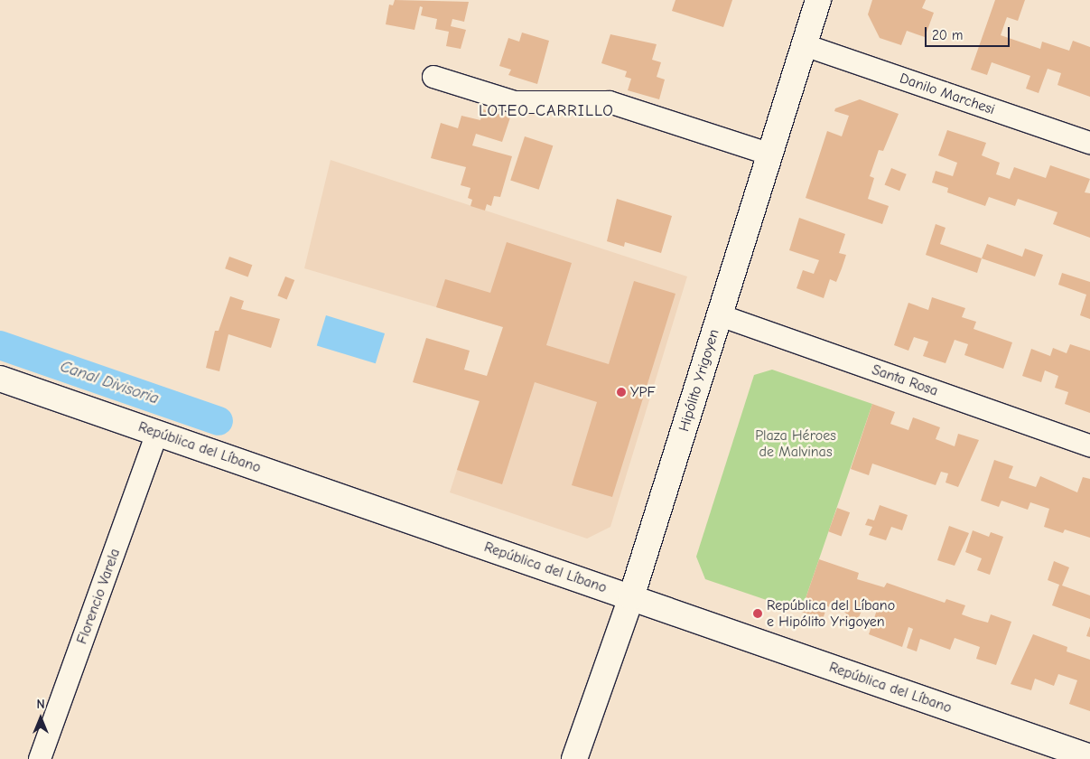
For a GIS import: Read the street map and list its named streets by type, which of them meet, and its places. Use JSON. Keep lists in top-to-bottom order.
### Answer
{
  "streets": {
    "main road": ["Hipólito Yrigoyen", "República del Líbano"],
    "street": ["Danilo Marchesi", "Santa Rosa", "Florencio Varela"]
  },
  "crossings": [
    ["Danilo Marchesi", "Hipólito Yrigoyen"],
    ["Hipólito Yrigoyen", "Santa Rosa"],
    ["Hipólito Yrigoyen", "República del Líbano"],
    ["República del Líbano", "Florencio Varela"]
  ],
  "districts": ["LOTEO CARRILLO"],
  "water": ["Canal Divisoria"],
  "parks": ["Plaza Héroes de Malvinas"],
  "places": ["YPF", "República del Líbano e Hipólito Yrigoyen"],
  "scale_bar": "20 m",
  "north": "top"
}
